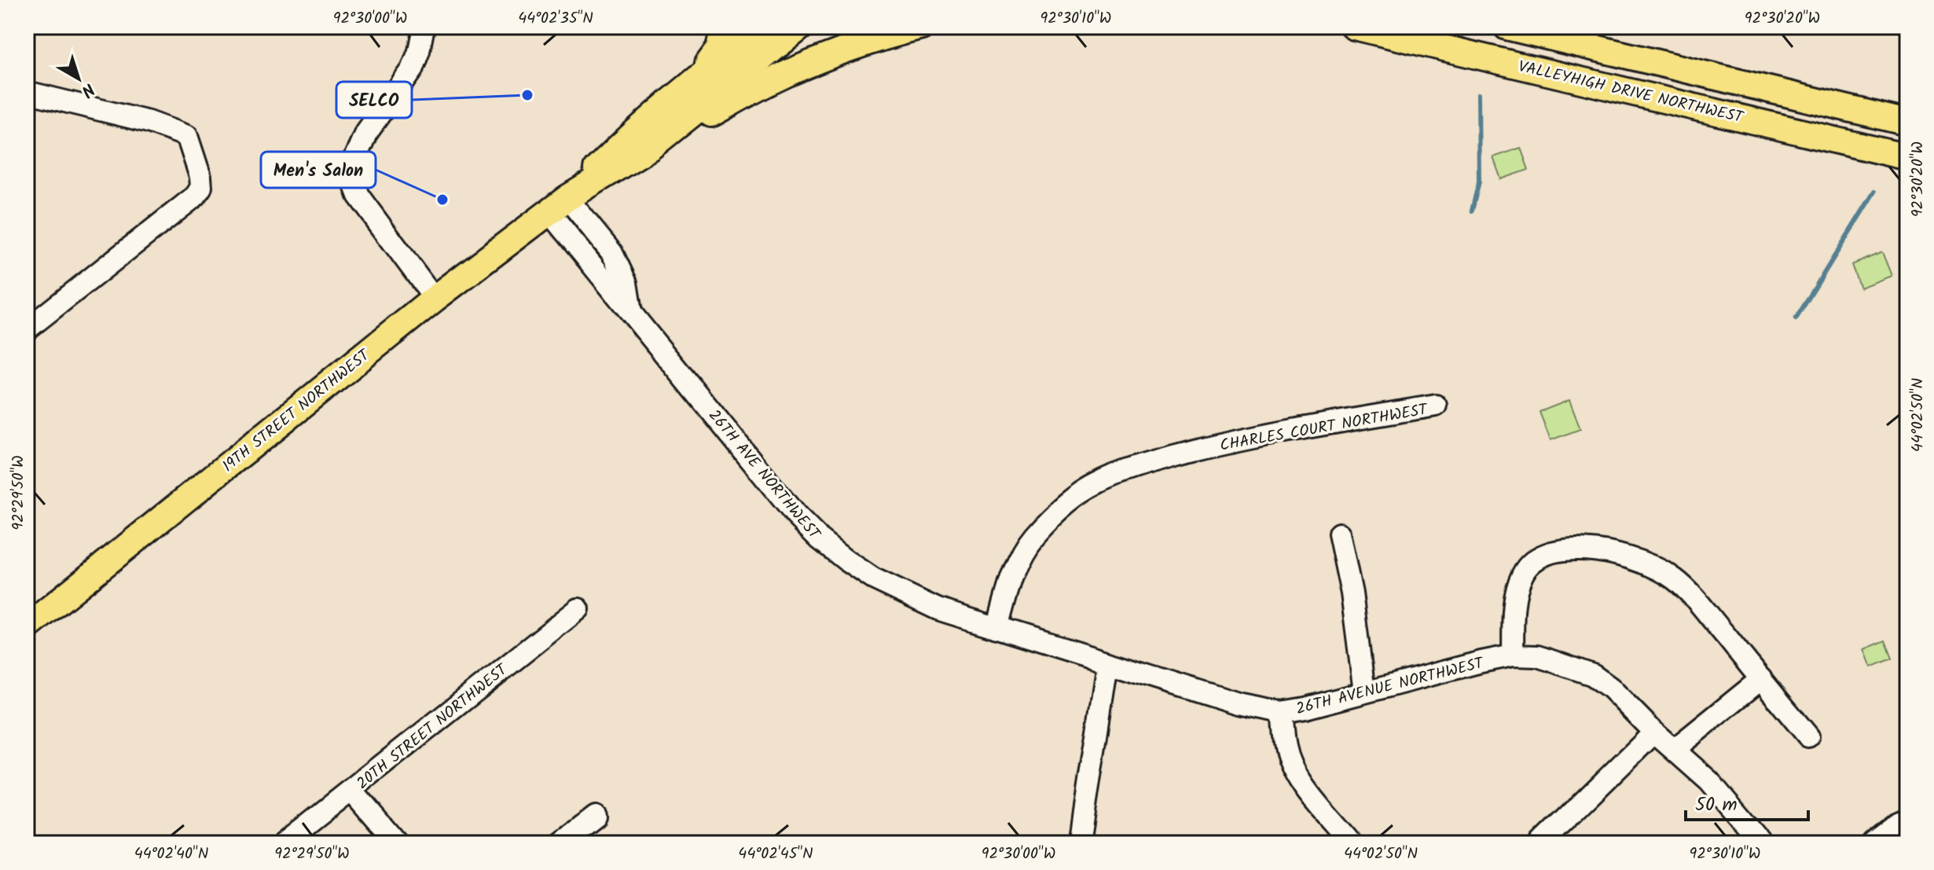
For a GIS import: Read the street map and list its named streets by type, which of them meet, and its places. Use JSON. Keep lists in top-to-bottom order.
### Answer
{
  "streets": {
    "main road": ["VALLEYHIGH DRIVE NORTHWEST", "19TH STREET NORTHWEST"],
    "street": [
      "CHARLES COURT NORTHWEST",
      "26TH AVE NORTHWEST",
      "26TH AVENUE NORTHWEST",
      "20TH STREET NORTHWEST"
    ]
  },
  "crossings": [
    ["19TH STREET NORTHWEST", "26TH AVE NORTHWEST"],
    ["CHARLES COURT NORTHWEST", "26TH AVE NORTHWEST"],
    ["CHARLES COURT NORTHWEST", "26TH AVENUE NORTHWEST"],
    ["26TH AVE NORTHWEST", "26TH AVENUE NORTHWEST"]
  ],
  "places": ["SELCO", "Men's Salon"],
  "scale_bar": "50 m",
  "north": "bottom right",
  "coordinates": [
    "92°30'00\"W",
    "44°02'35\"N",
    "92°30'10\"W",
    "92°30'20\"W",
    "44°02'50\"N",
    "92°29'50\"W",
    "44°02'40\"N",
    "44°02'45\"N"
  ]
}
